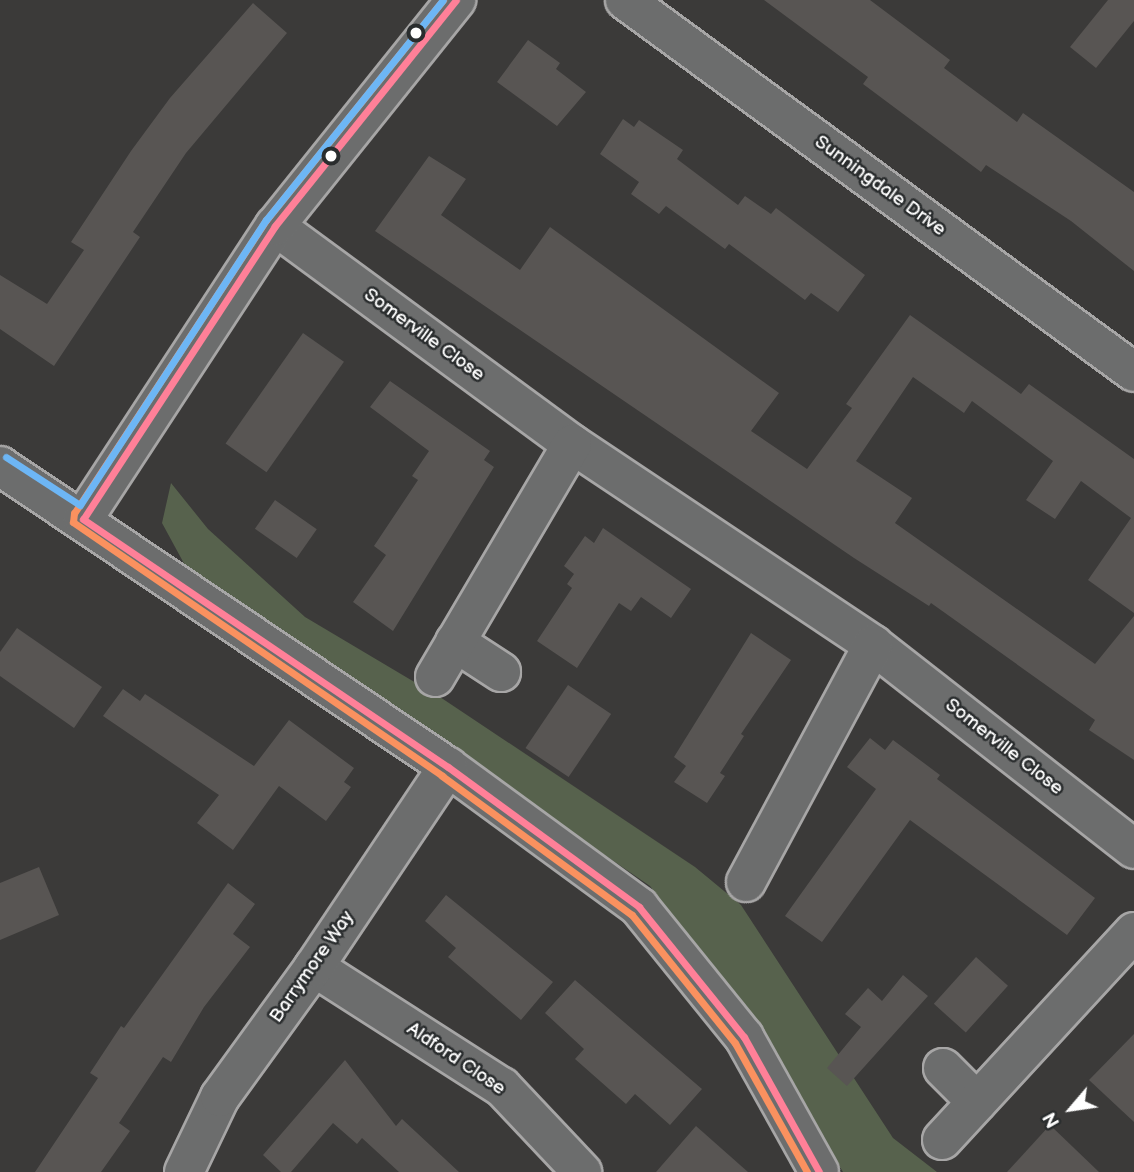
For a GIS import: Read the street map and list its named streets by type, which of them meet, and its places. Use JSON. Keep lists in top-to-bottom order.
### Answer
{
  "streets": {
    "street": [
      "Sunningdale Drive",
      "Somerville Close",
      "Barrymore Way",
      "Aldford Close"
    ]
  },
  "crossings": [
    ["Barrymore Way", "Aldford Close"]
  ],
  "north": "bottom left"
}
